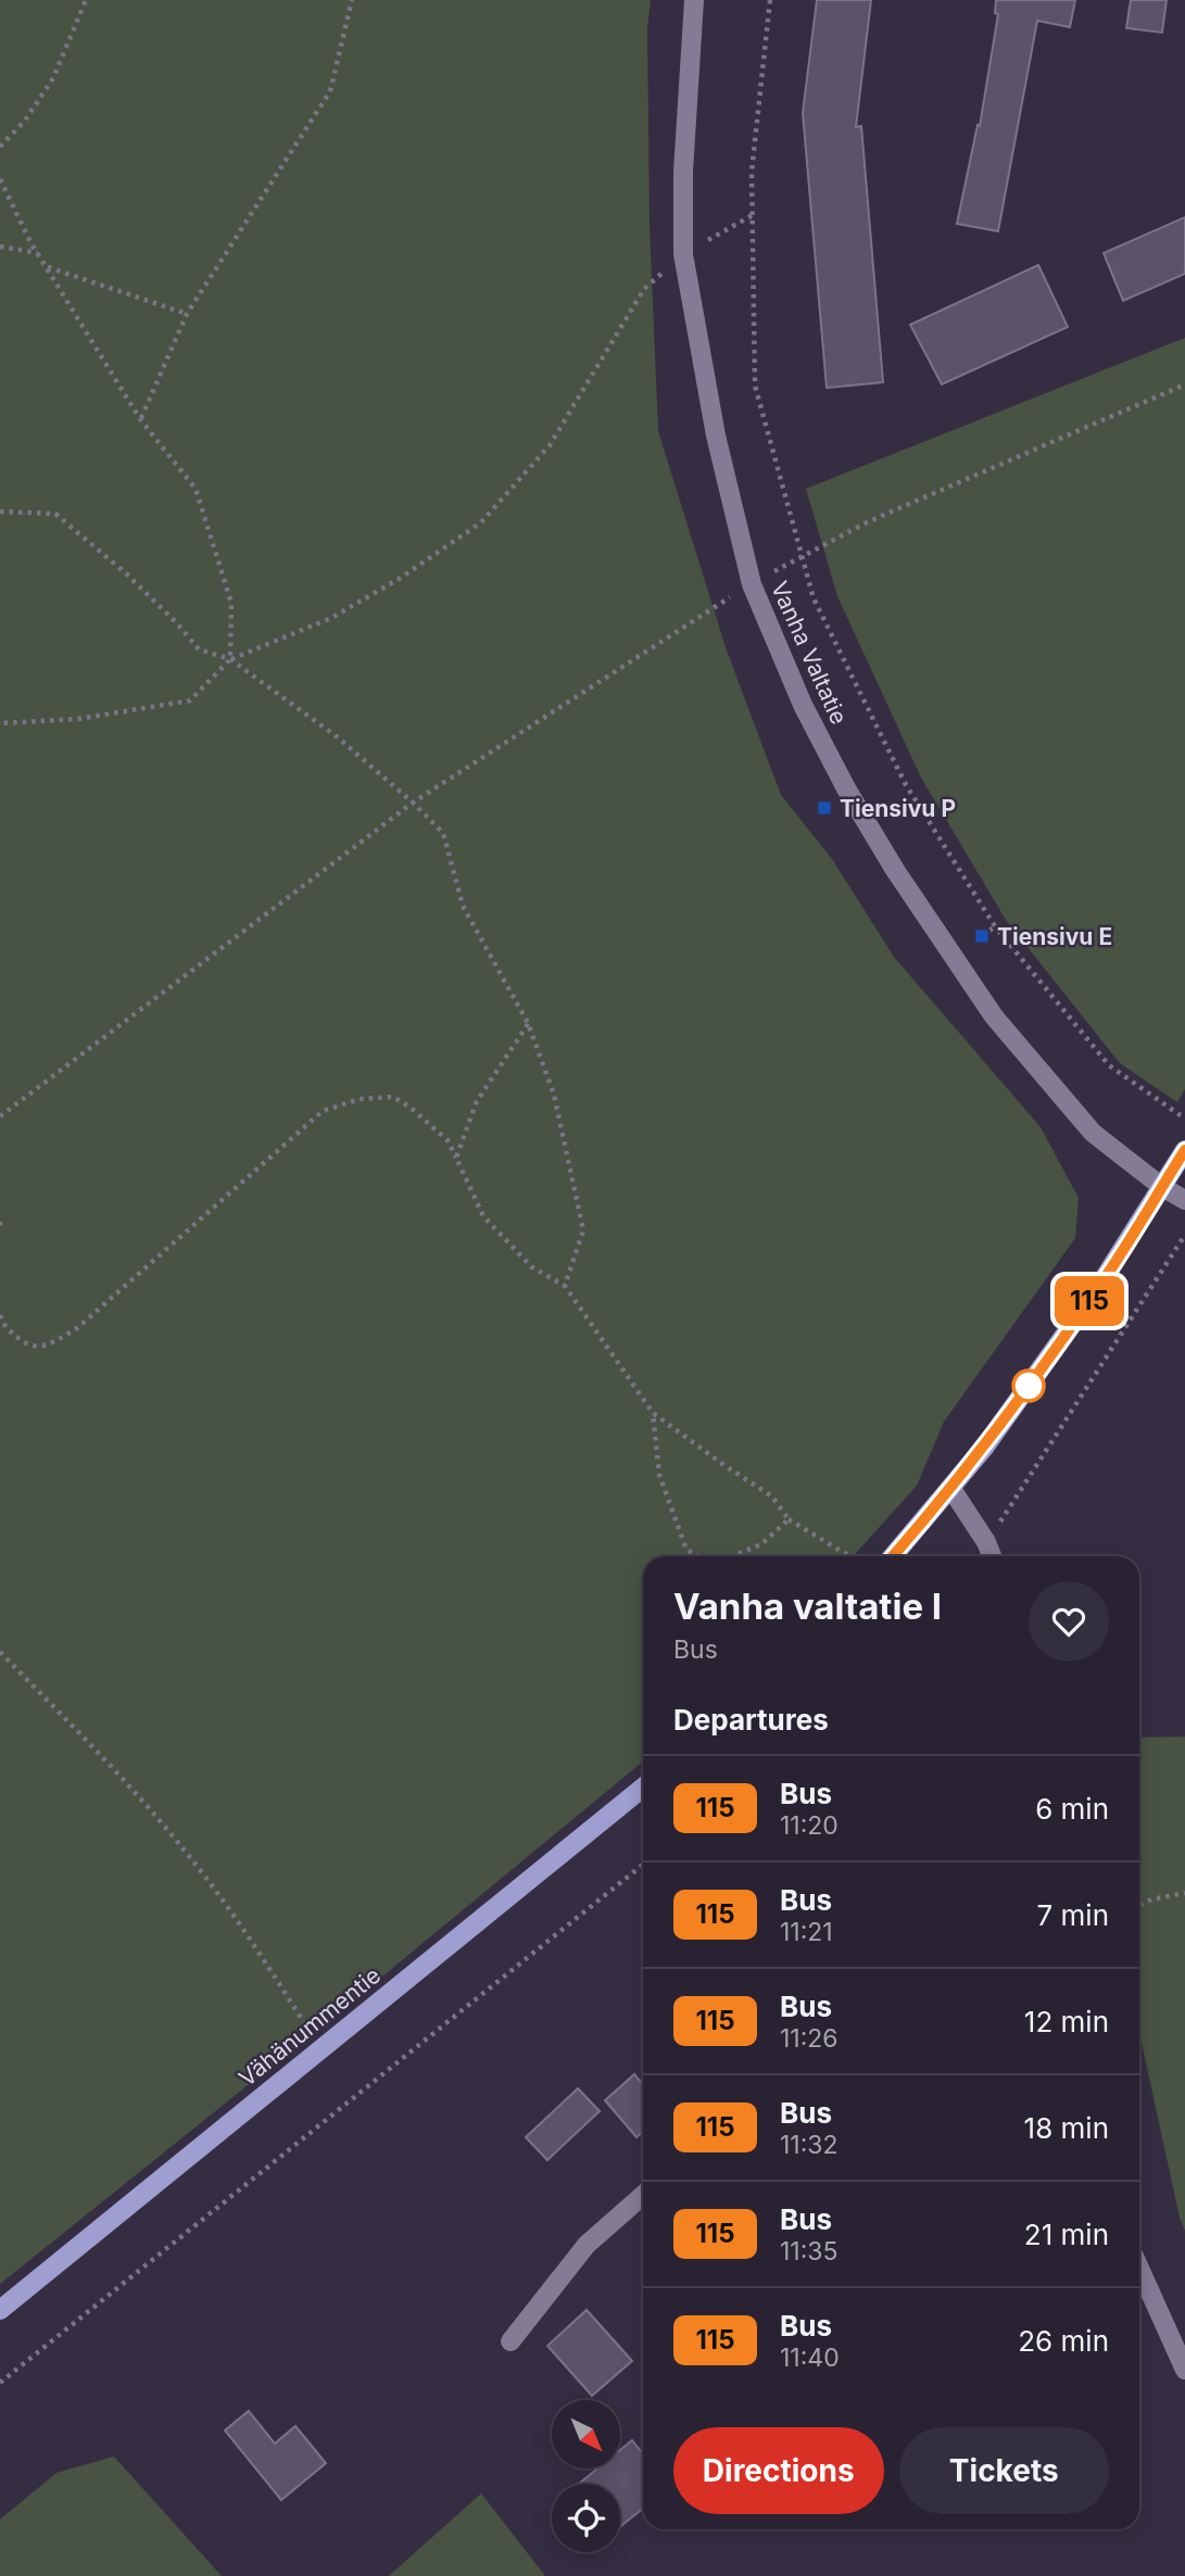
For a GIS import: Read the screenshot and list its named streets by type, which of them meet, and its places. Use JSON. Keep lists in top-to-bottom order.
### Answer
{
  "streets": {
    "main road": ["Vähänummentie"],
    "street": ["Vanha Valtatie"]
  },
  "places": {
    "transit": ["Tiensivu P", "Tiensivu E"]
  },
  "lines": ["bus line 115"],
  "north": "bottom right",
  "page": {
    "on_map": "115",
    "heading": [
      ["Vanha valtatie I", "Bus"],
      "Departures"
    ],
    "list": [
      {
        "mark": "115",
        "name": "Bus",
        "note": "11:20",
        "value": "6 min"
      },
      {
        "mark": "115",
        "name": "Bus",
        "note": "11:21",
        "value": "7 min"
      },
      {
        "mark": "115",
        "name": "Bus",
        "note": "11:26",
        "value": "12 min"
      },
      {
        "mark": "115",
        "name": "Bus",
        "note": "11:32",
        "value": "18 min"
      },
      {
        "mark": "115",
        "name": "Bus",
        "note": "11:35",
        "value": "21 min"
      },
      {
        "mark": "115",
        "name": "Bus",
        "note": "11:40",
        "value": "26 min"
      }
    ],
    "buttons": ["Directions", "Tickets"]
  }
}
